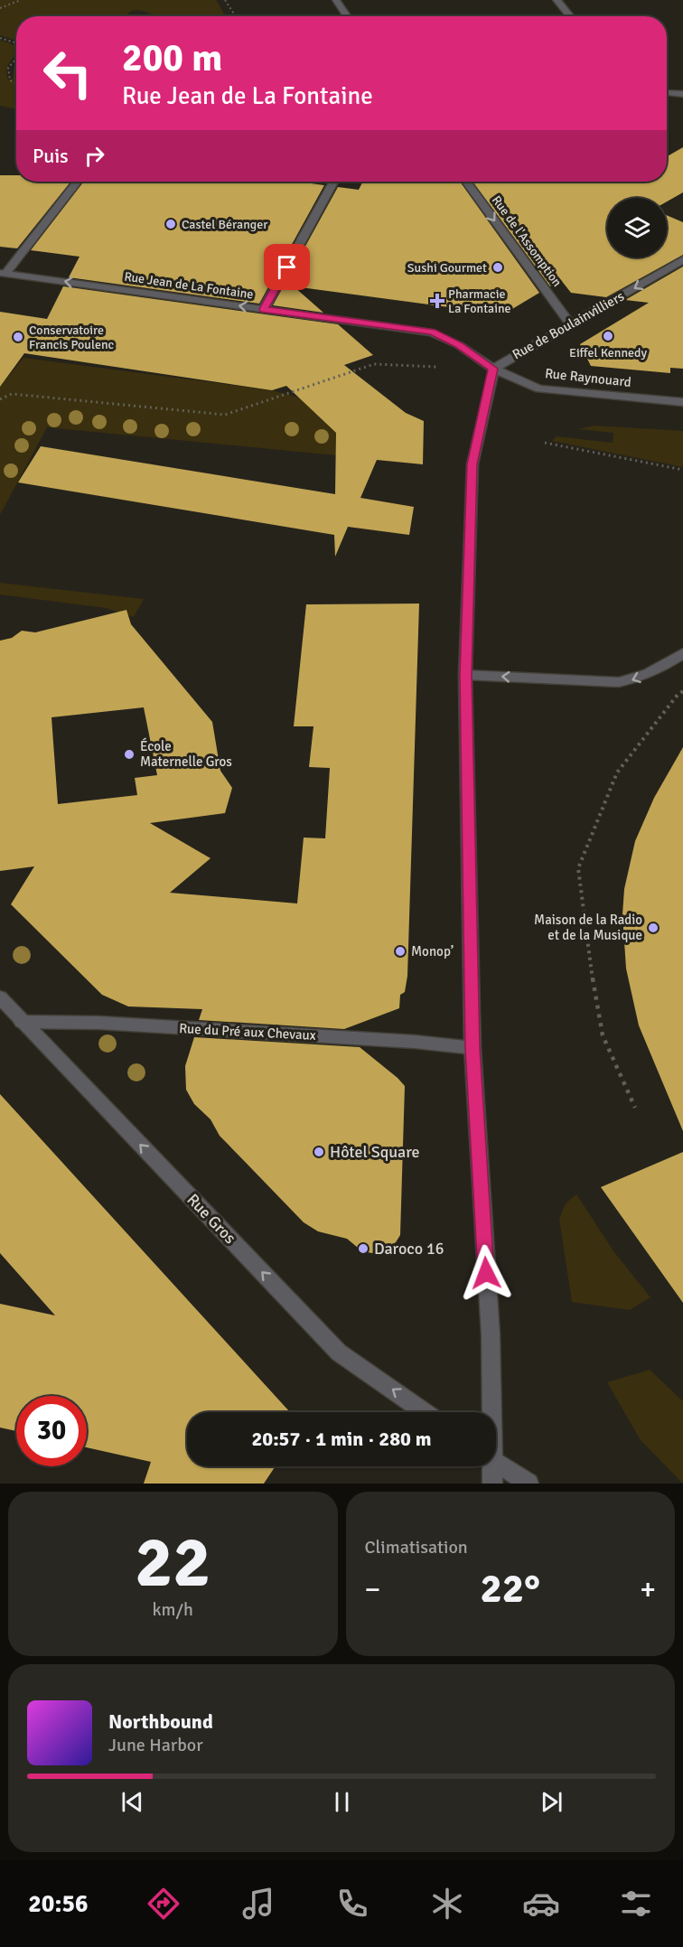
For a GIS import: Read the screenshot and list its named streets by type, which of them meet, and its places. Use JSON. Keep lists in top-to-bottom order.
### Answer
{
  "streets": {
    "street": [
      "Rue de l'Assomption",
      "Rue Jean de La Fontaine",
      "Rue de Boulainvilliers",
      "Rue Raynouard",
      "Rue du Pré aux Chevaux",
      "Rue Gros"
    ]
  },
  "crossings": [
    ["Rue de l'Assomption", "Rue de Boulainvilliers"],
    ["Rue Jean de La Fontaine", "Rue de Boulainvilliers"],
    ["Rue Jean de La Fontaine", "Rue Raynouard"],
    ["Rue de Boulainvilliers", "Rue Raynouard"],
    ["Rue du Pré aux Chevaux", "Rue Gros"]
  ],
  "one_way": [
    "Rue de l'Assomption",
    "Rue Jean de La Fontaine",
    "Rue de Boulainvilliers",
    "Rue Gros"
  ],
  "places": {
    "other": [
      "Castel Béranger",
      "Sushi Gourmet",
      "Eiffel Kennedy",
      "Conservatoire Francis Poulenc",
      "École Maternelle Gros",
      "Maison de la Radio et de la Musique",
      "Monop’",
      "Hôtel Square",
      "Daroco 16"
    ],
    "health": ["Pharmacie La Fontaine"]
  },
  "page": {
    "turn": ["200 m", "Rue Jean de La Fontaine"],
    "then": "Puis",
    "limit": "30",
    "trip": "20:57 · 1 min · 280 m",
    "tile": [
      ["22", "km/h"],
      "Climatisation"
    ],
    "heat": ["−", "22°", "+"],
    "song": ["Northbound", "June Harbor"],
    "tabs": "20:56"
  }
}
